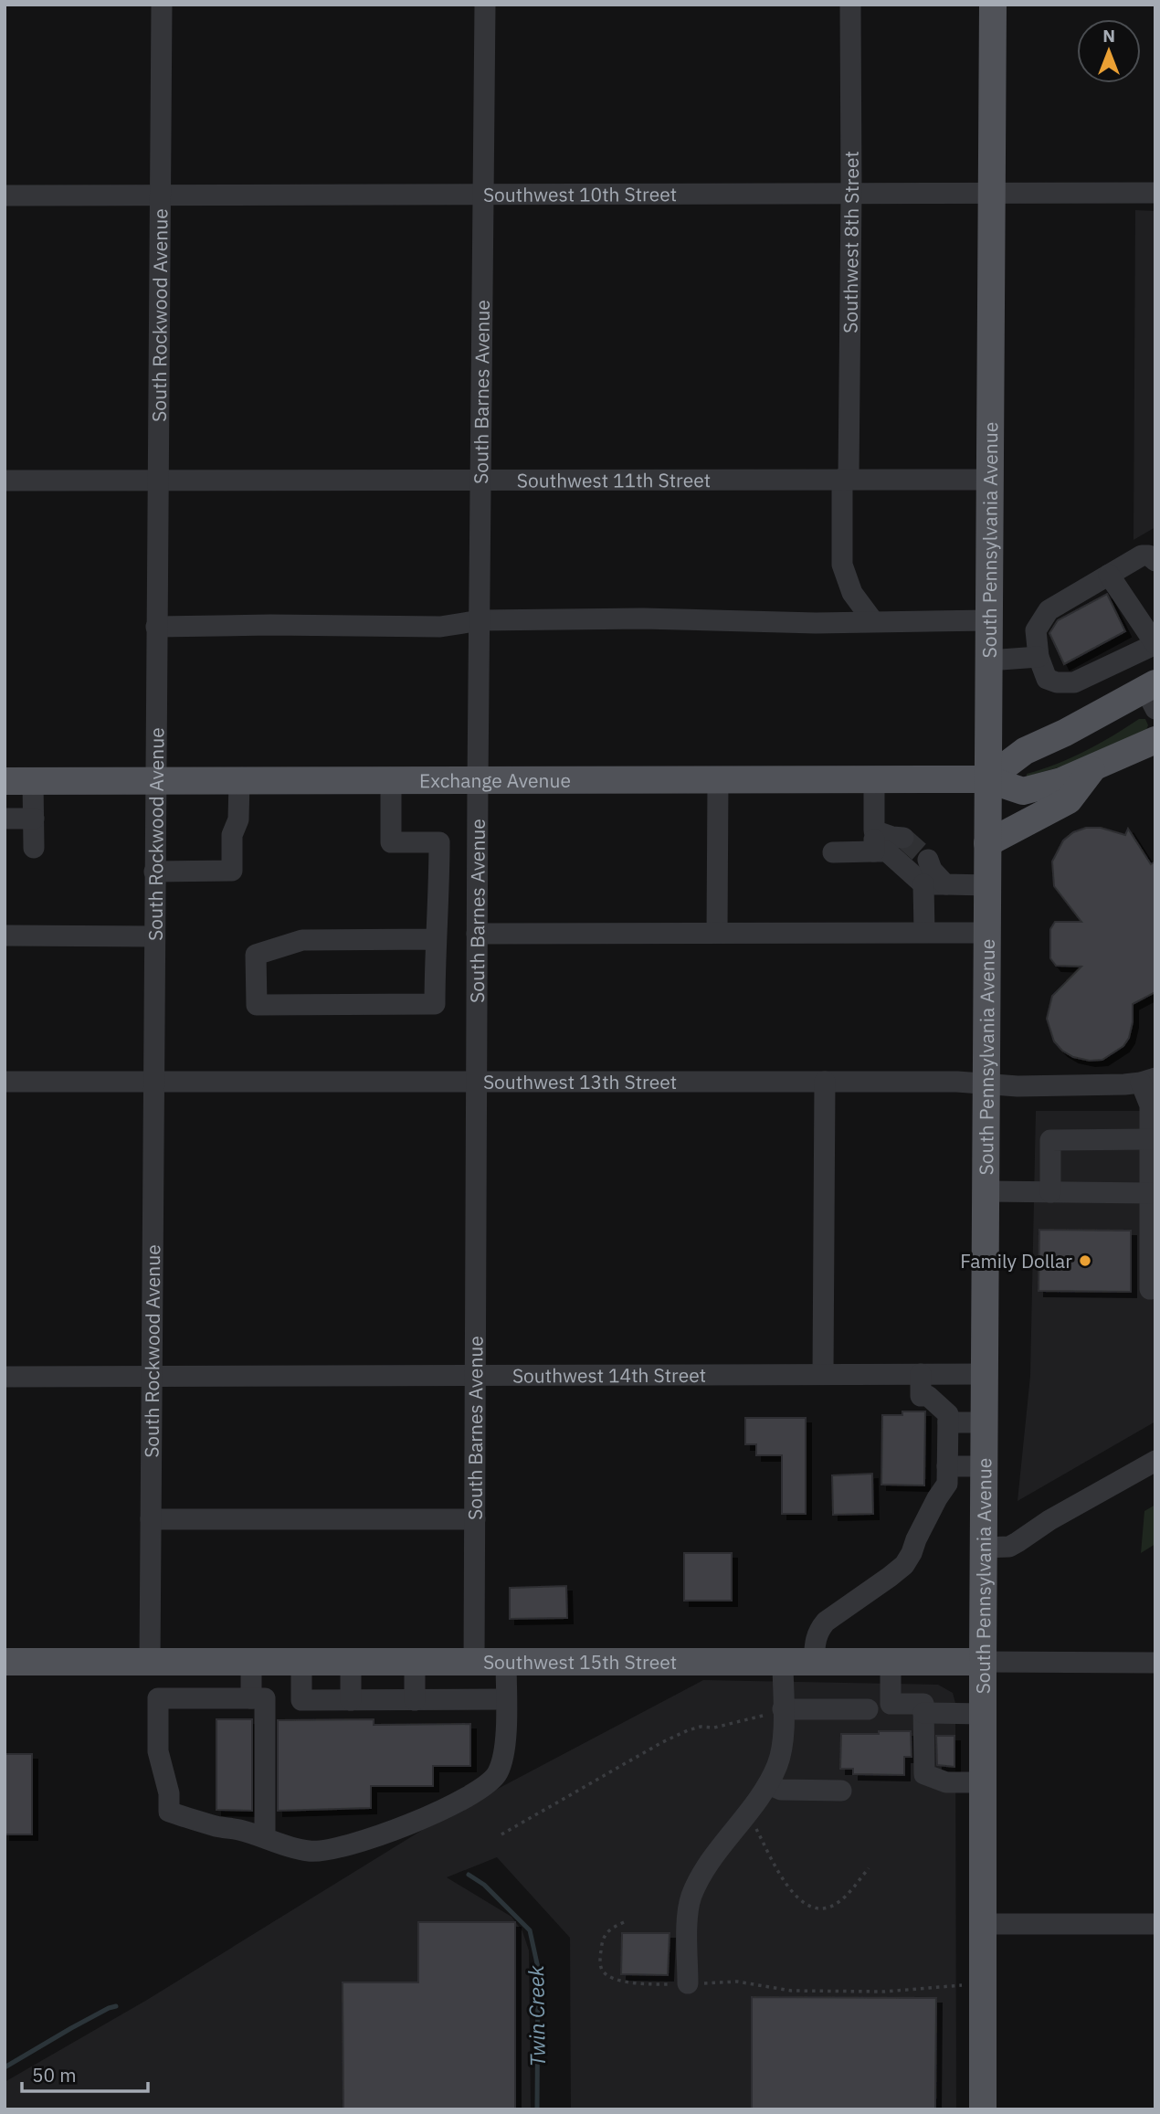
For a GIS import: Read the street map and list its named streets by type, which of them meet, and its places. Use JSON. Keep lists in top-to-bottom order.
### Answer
{
  "streets": {
    "main road": ["South Pennsylvania Avenue", "Exchange Avenue", "Southwest 15th Street"],
    "street": [
      "Southwest 10th Street",
      "Southwest 8th Street",
      "South Rockwood Avenue",
      "South Barnes Avenue",
      "Southwest 11th Street",
      "Southwest 13th Street",
      "Southwest 14th Street"
    ]
  },
  "crossings": [
    ["Southwest 10th Street", "Southwest 8th Street"],
    ["Southwest 10th Street", "South Rockwood Avenue"],
    ["Southwest 10th Street", "South Barnes Avenue"],
    ["Southwest 10th Street", "South Pennsylvania Avenue"],
    ["Southwest 8th Street", "Southwest 11th Street"],
    ["South Rockwood Avenue", "Southwest 11th Street"],
    ["South Rockwood Avenue", "Exchange Avenue"],
    ["South Rockwood Avenue", "Southwest 13th Street"],
    ["South Rockwood Avenue", "Southwest 14th Street"],
    ["South Rockwood Avenue", "Southwest 15th Street"],
    ["South Barnes Avenue", "Southwest 11th Street"],
    ["South Barnes Avenue", "Exchange Avenue"],
    ["South Barnes Avenue", "Southwest 13th Street"],
    ["South Barnes Avenue", "Southwest 14th Street"],
    ["South Barnes Avenue", "Southwest 15th Street"],
    ["Southwest 11th Street", "South Pennsylvania Avenue"],
    ["South Pennsylvania Avenue", "Exchange Avenue"],
    ["South Pennsylvania Avenue", "Southwest 13th Street"],
    ["South Pennsylvania Avenue", "Southwest 14th Street"],
    ["South Pennsylvania Avenue", "Southwest 15th Street"]
  ],
  "water": ["Twin Creek"],
  "places": ["Family Dollar"],
  "scale_bar": "50 m",
  "north": "top"
}
